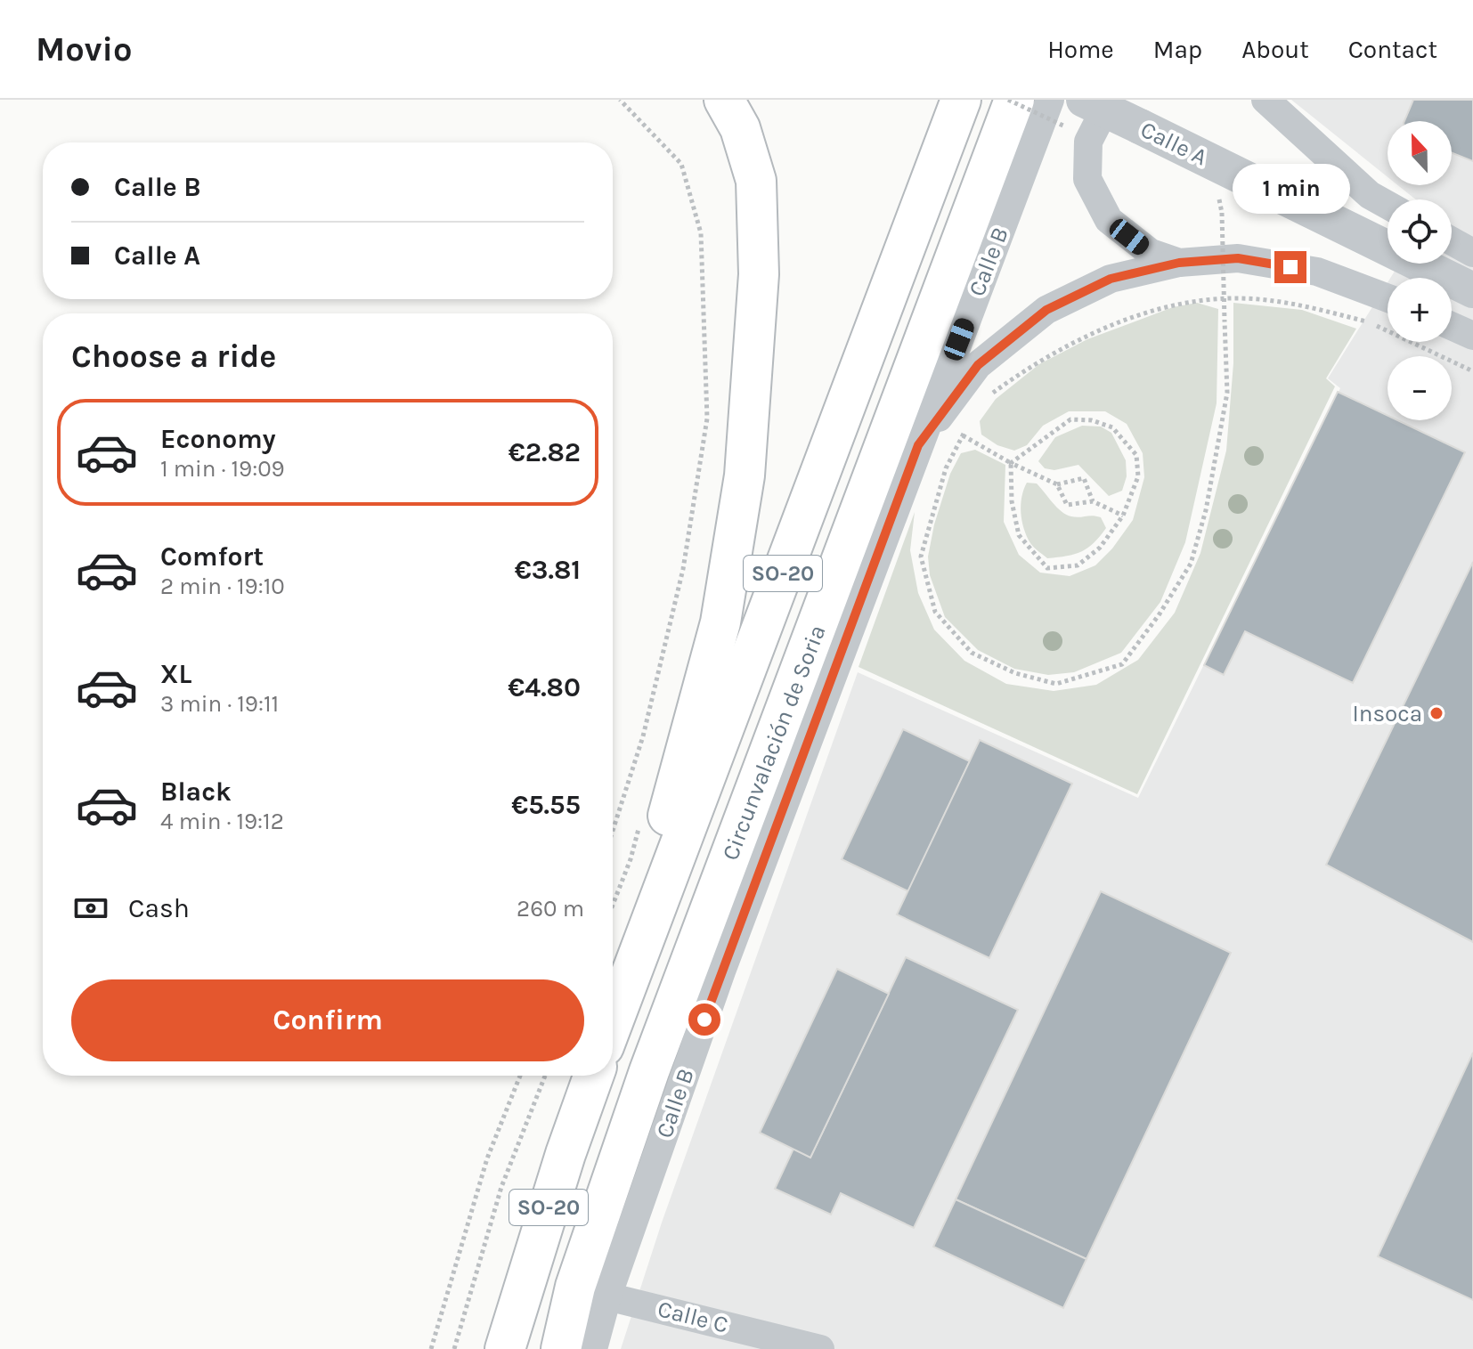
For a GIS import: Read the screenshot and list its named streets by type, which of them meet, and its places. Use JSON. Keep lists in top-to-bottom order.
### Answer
{
  "streets": {
    "highway": ["SO-20", "Circunvalación de Soria"],
    "street": ["Calle A", "Calle B", "Calle C"]
  },
  "crossings": [
    ["Calle B", "Calle C"]
  ],
  "places": ["Insoca"],
  "north": "top",
  "page": {
    "header": "Movio",
    "nav": [
      "Home",
      "Map",
      "About",
      "Contact"
    ],
    "map_buttons": ["+", "−"],
    "banner": ["Calle B", "Calle A"],
    "bubble": "1 min",
    "heading": "Choose a ride",
    "list": [
      {
        "name": "Economy",
        "note": "1 min · 19:09",
        "value": "€2.82"
      },
      {
        "name": "Comfort",
        "note": "2 min · 19:10",
        "value": "€3.81"
      },
      {
        "name": "XL",
        "note": "3 min · 19:11",
        "value": "€4.80"
      },
      {
        "name": "Black",
        "note": "4 min · 19:12",
        "value": "€5.55"
      }
    ],
    "pay": ["Cash", "260 m"],
    "buttons": "Confirm"
  }
}
